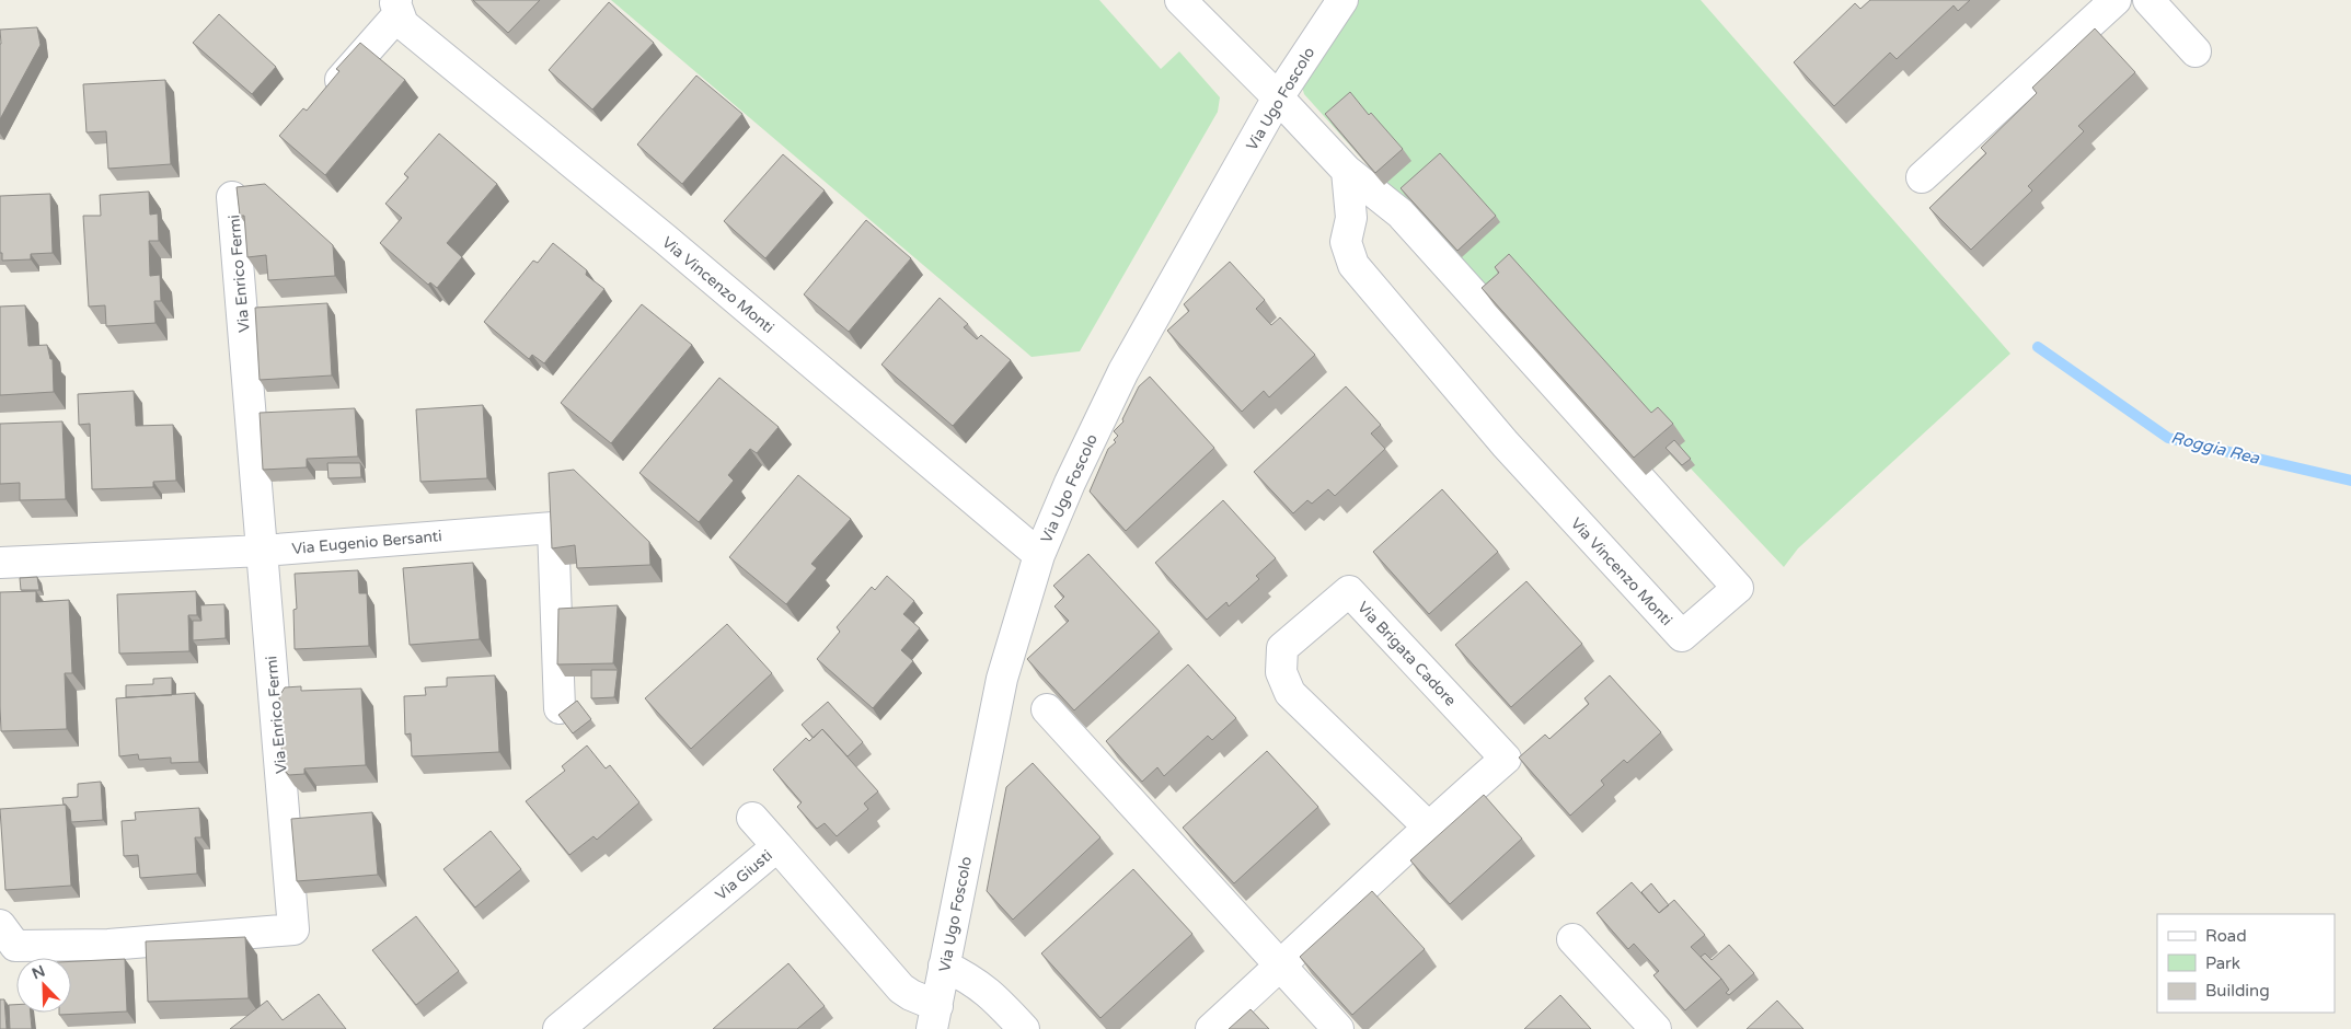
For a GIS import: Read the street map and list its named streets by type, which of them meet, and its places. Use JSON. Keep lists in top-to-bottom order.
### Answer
{
  "streets": {
    "street": [
      "Via Ugo Foscolo",
      "Via Enrico Fermi",
      "Via Vincenzo Monti",
      "Via Eugenio Bersanti",
      "Via Brigata Cadore",
      "Via Giusti"
    ]
  },
  "crossings": [
    ["Via Ugo Foscolo", "Via Vincenzo Monti"],
    ["Via Ugo Foscolo", "Via Giusti"],
    ["Via Enrico Fermi", "Via Eugenio Bersanti"]
  ],
  "water": ["Roggia Rea"],
  "legend": ["Road", "Park", "Building"],
  "north": "top left"
}
